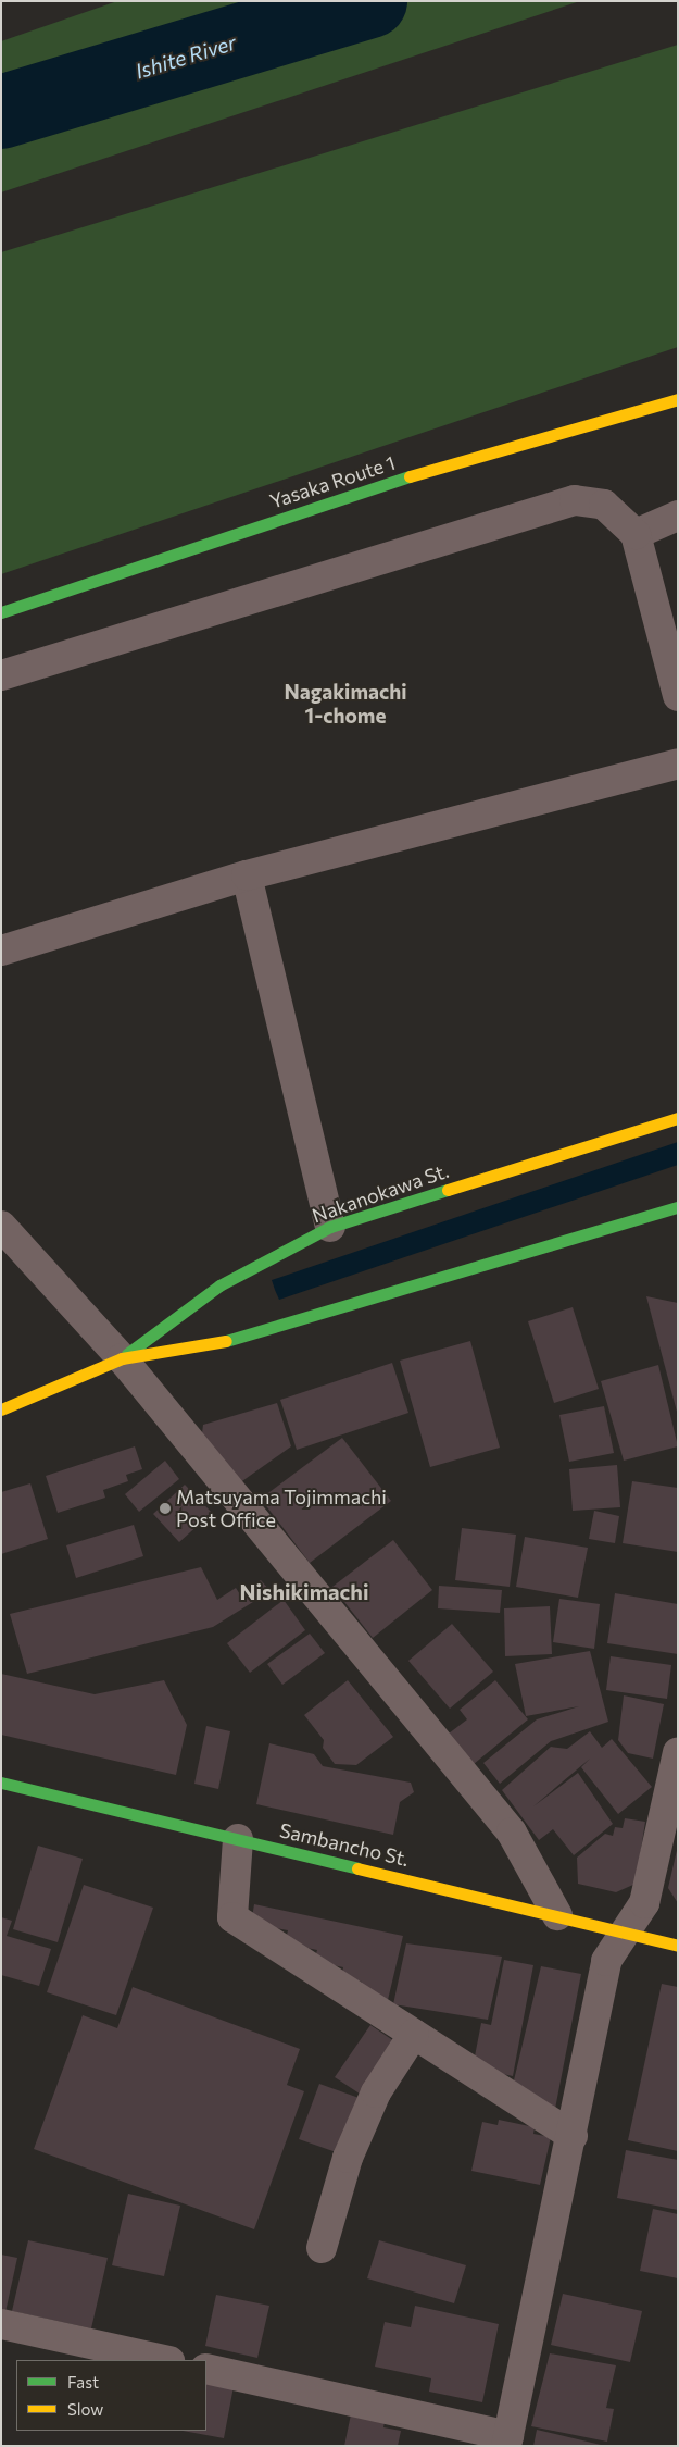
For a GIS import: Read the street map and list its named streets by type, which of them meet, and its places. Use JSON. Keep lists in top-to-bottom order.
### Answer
{
  "streets": {
    "street": ["Yasaka Route 1", "Nakanokawa St.", "Sambancho St."]
  },
  "districts": ["Nagakimachi 1-chome", "Nishikimachi"],
  "water": ["Ishite River"],
  "places": ["Matsuyama Tojimmachi Post Office"],
  "legend": ["Fast", "Slow"]
}
